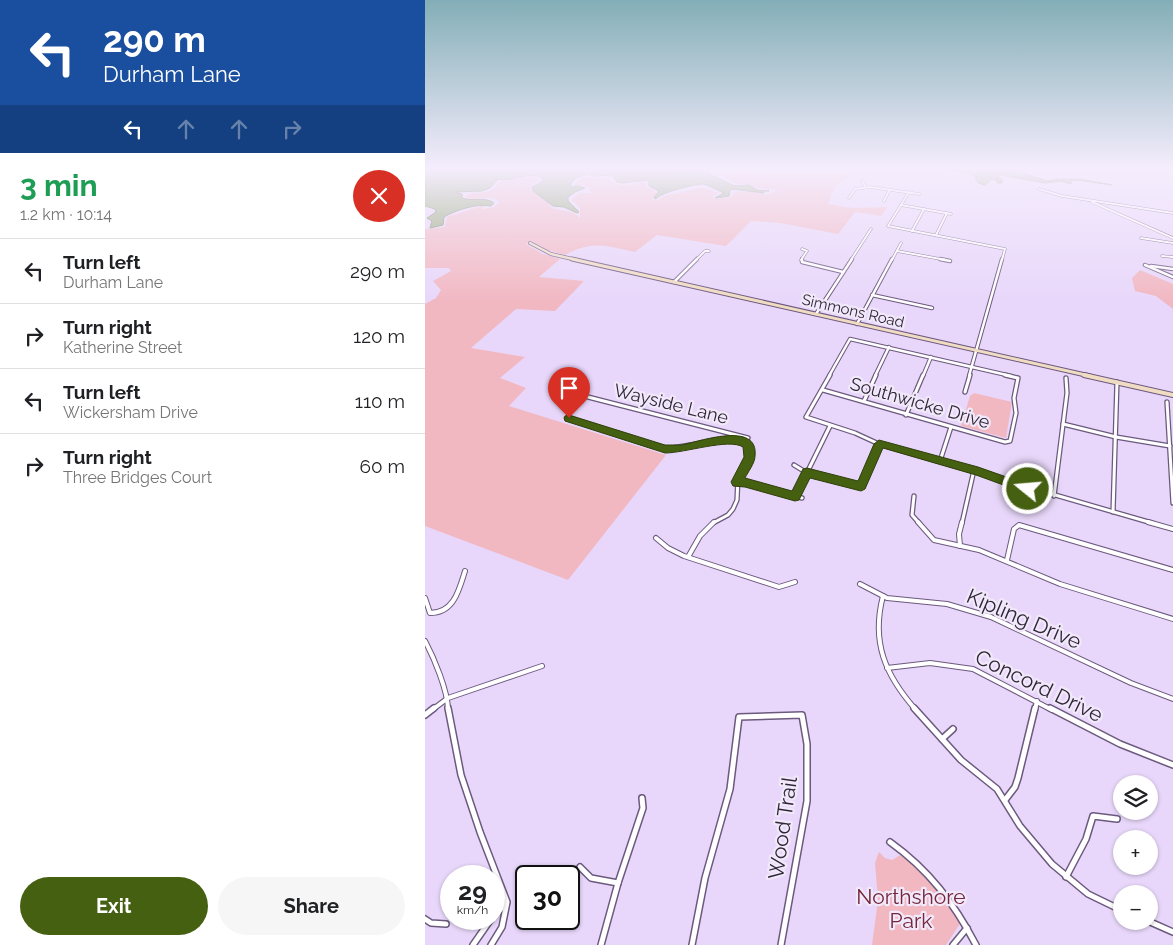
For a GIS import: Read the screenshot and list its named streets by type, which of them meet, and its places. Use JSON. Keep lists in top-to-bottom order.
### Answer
{
  "streets": {
    "street": [
      "Simmons Road",
      "Southwicke Drive",
      "Wayside Lane",
      "Kipling Drive",
      "Concord Drive",
      "Wood Trail"
    ]
  },
  "parks": ["Northshore Park"],
  "page": {
    "turn": ["290 m", "Durham Lane"],
    "heading": ["3 min", "1.2 km · 10:14"],
    "list": [
      {
        "name": "Turn left",
        "note": "Durham Lane",
        "value": "290 m"
      },
      {
        "name": "Turn right",
        "note": "Katherine Street",
        "value": "120 m"
      },
      {
        "name": "Turn left",
        "note": "Wickersham Drive",
        "value": "110 m"
      },
      {
        "name": "Turn right",
        "note": "Three Bridges Court",
        "value": "60 m"
      }
    ],
    "map_buttons": ["+", "−"],
    "speed": "29 km/h",
    "limit": "30",
    "buttons": ["Exit", "Share"]
  }
}
